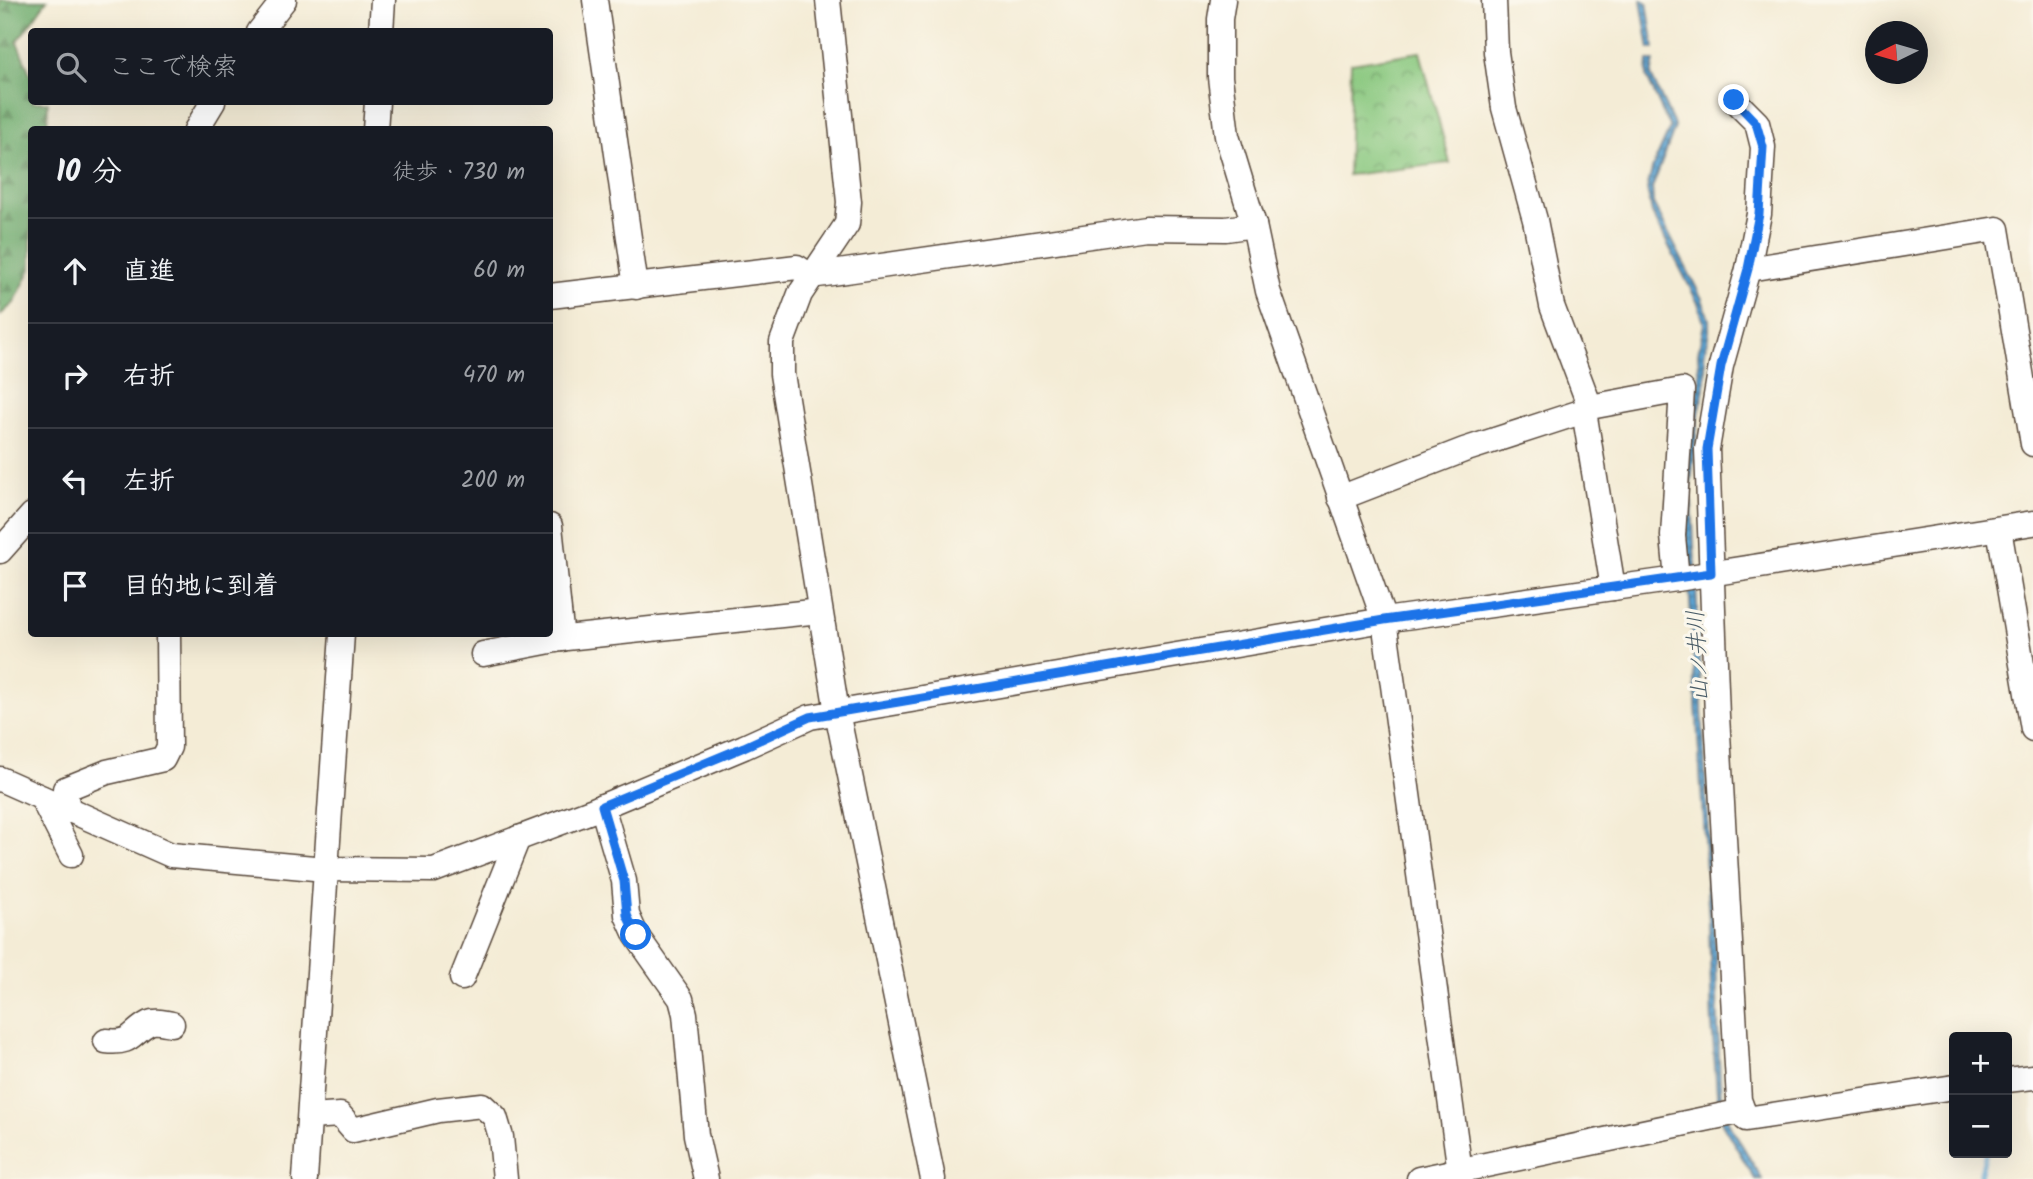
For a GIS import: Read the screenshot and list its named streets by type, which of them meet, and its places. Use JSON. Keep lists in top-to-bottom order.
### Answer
{
  "water": ["山ノ井川"],
  "north": "left",
  "page": {
    "search": "ここで検索",
    "heading": ["10 分", "徒歩 · 730 m"],
    "list": [
      ["直進", "60 m"],
      ["右折", "470 m"],
      ["左折", "200 m"],
      "目的地に到着"
    ],
    "map_buttons": ["+", "−"]
  }
}
